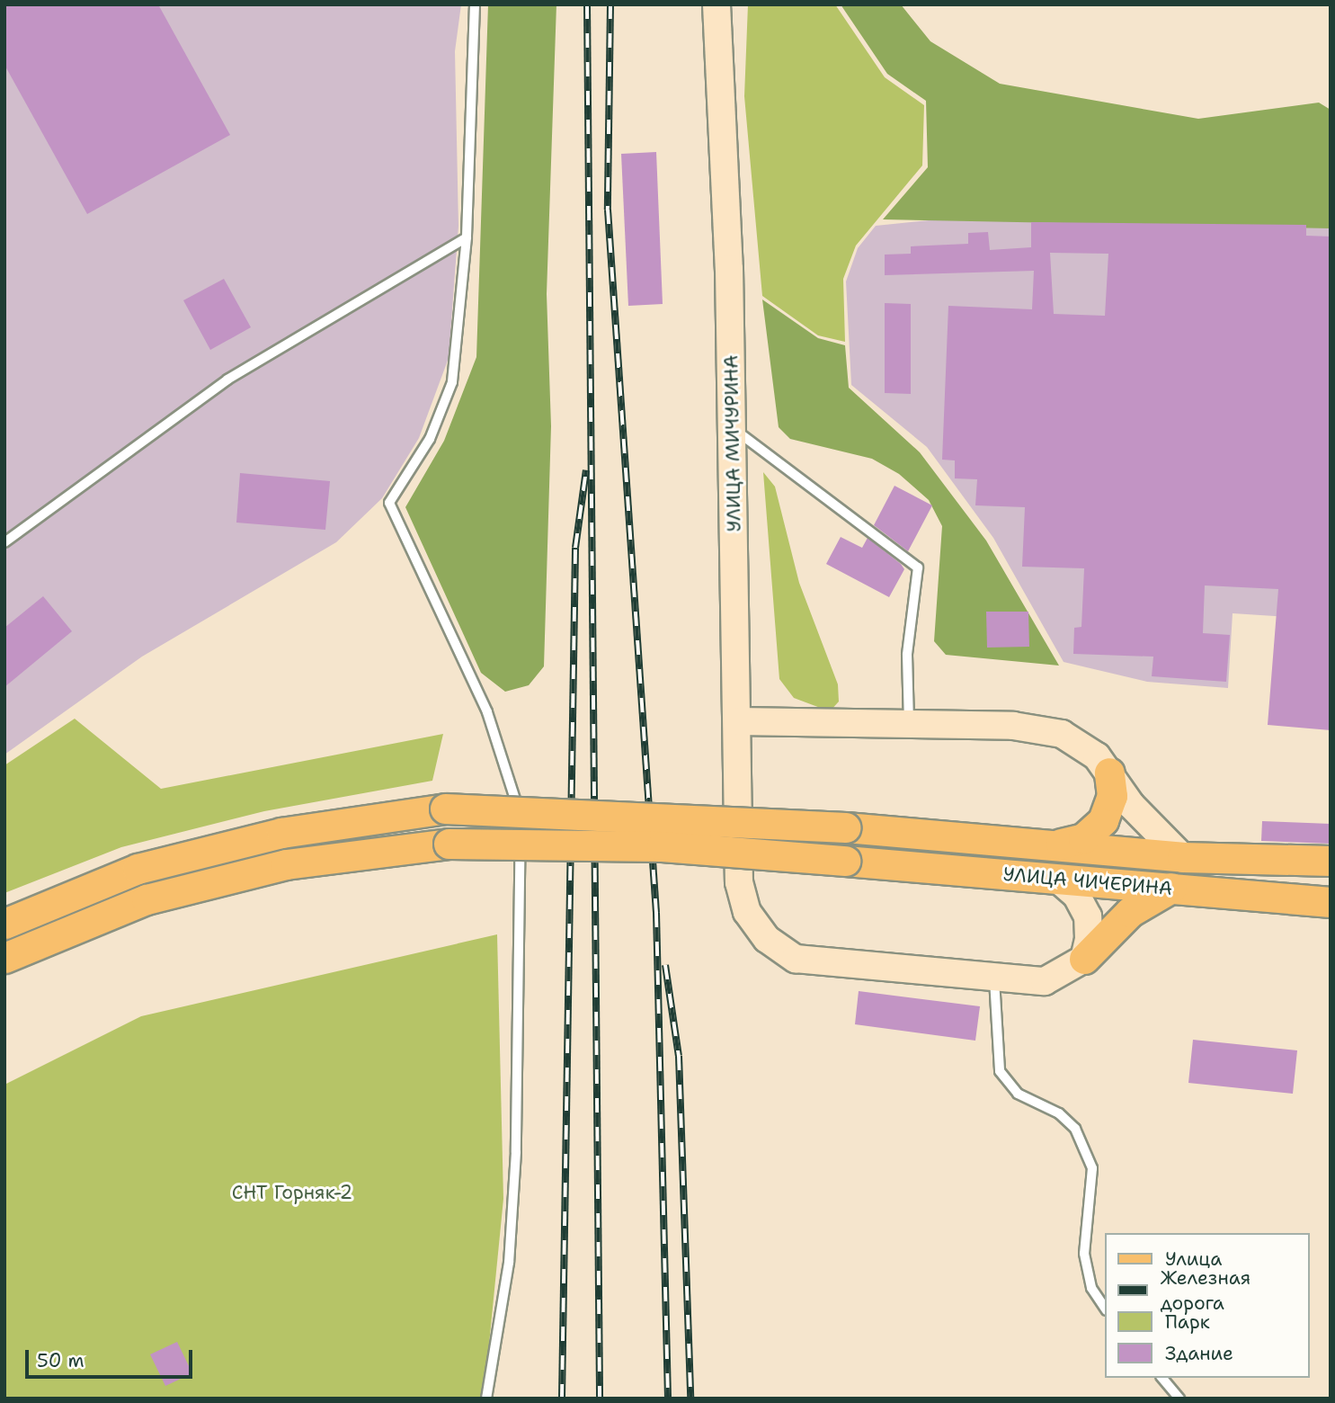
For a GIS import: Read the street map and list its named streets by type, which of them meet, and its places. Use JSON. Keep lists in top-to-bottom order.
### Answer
{
  "streets": {
    "main road": ["УЛИЦА МИЧУРИНА", "УЛИЦА ЧИЧЕРИНА"]
  },
  "parks": ["СНТ Горняк-2"],
  "legend": [
    "Улица",
    "Железная дорога",
    "Парк",
    "Здание"
  ],
  "scale_bar": "50 m"
}
